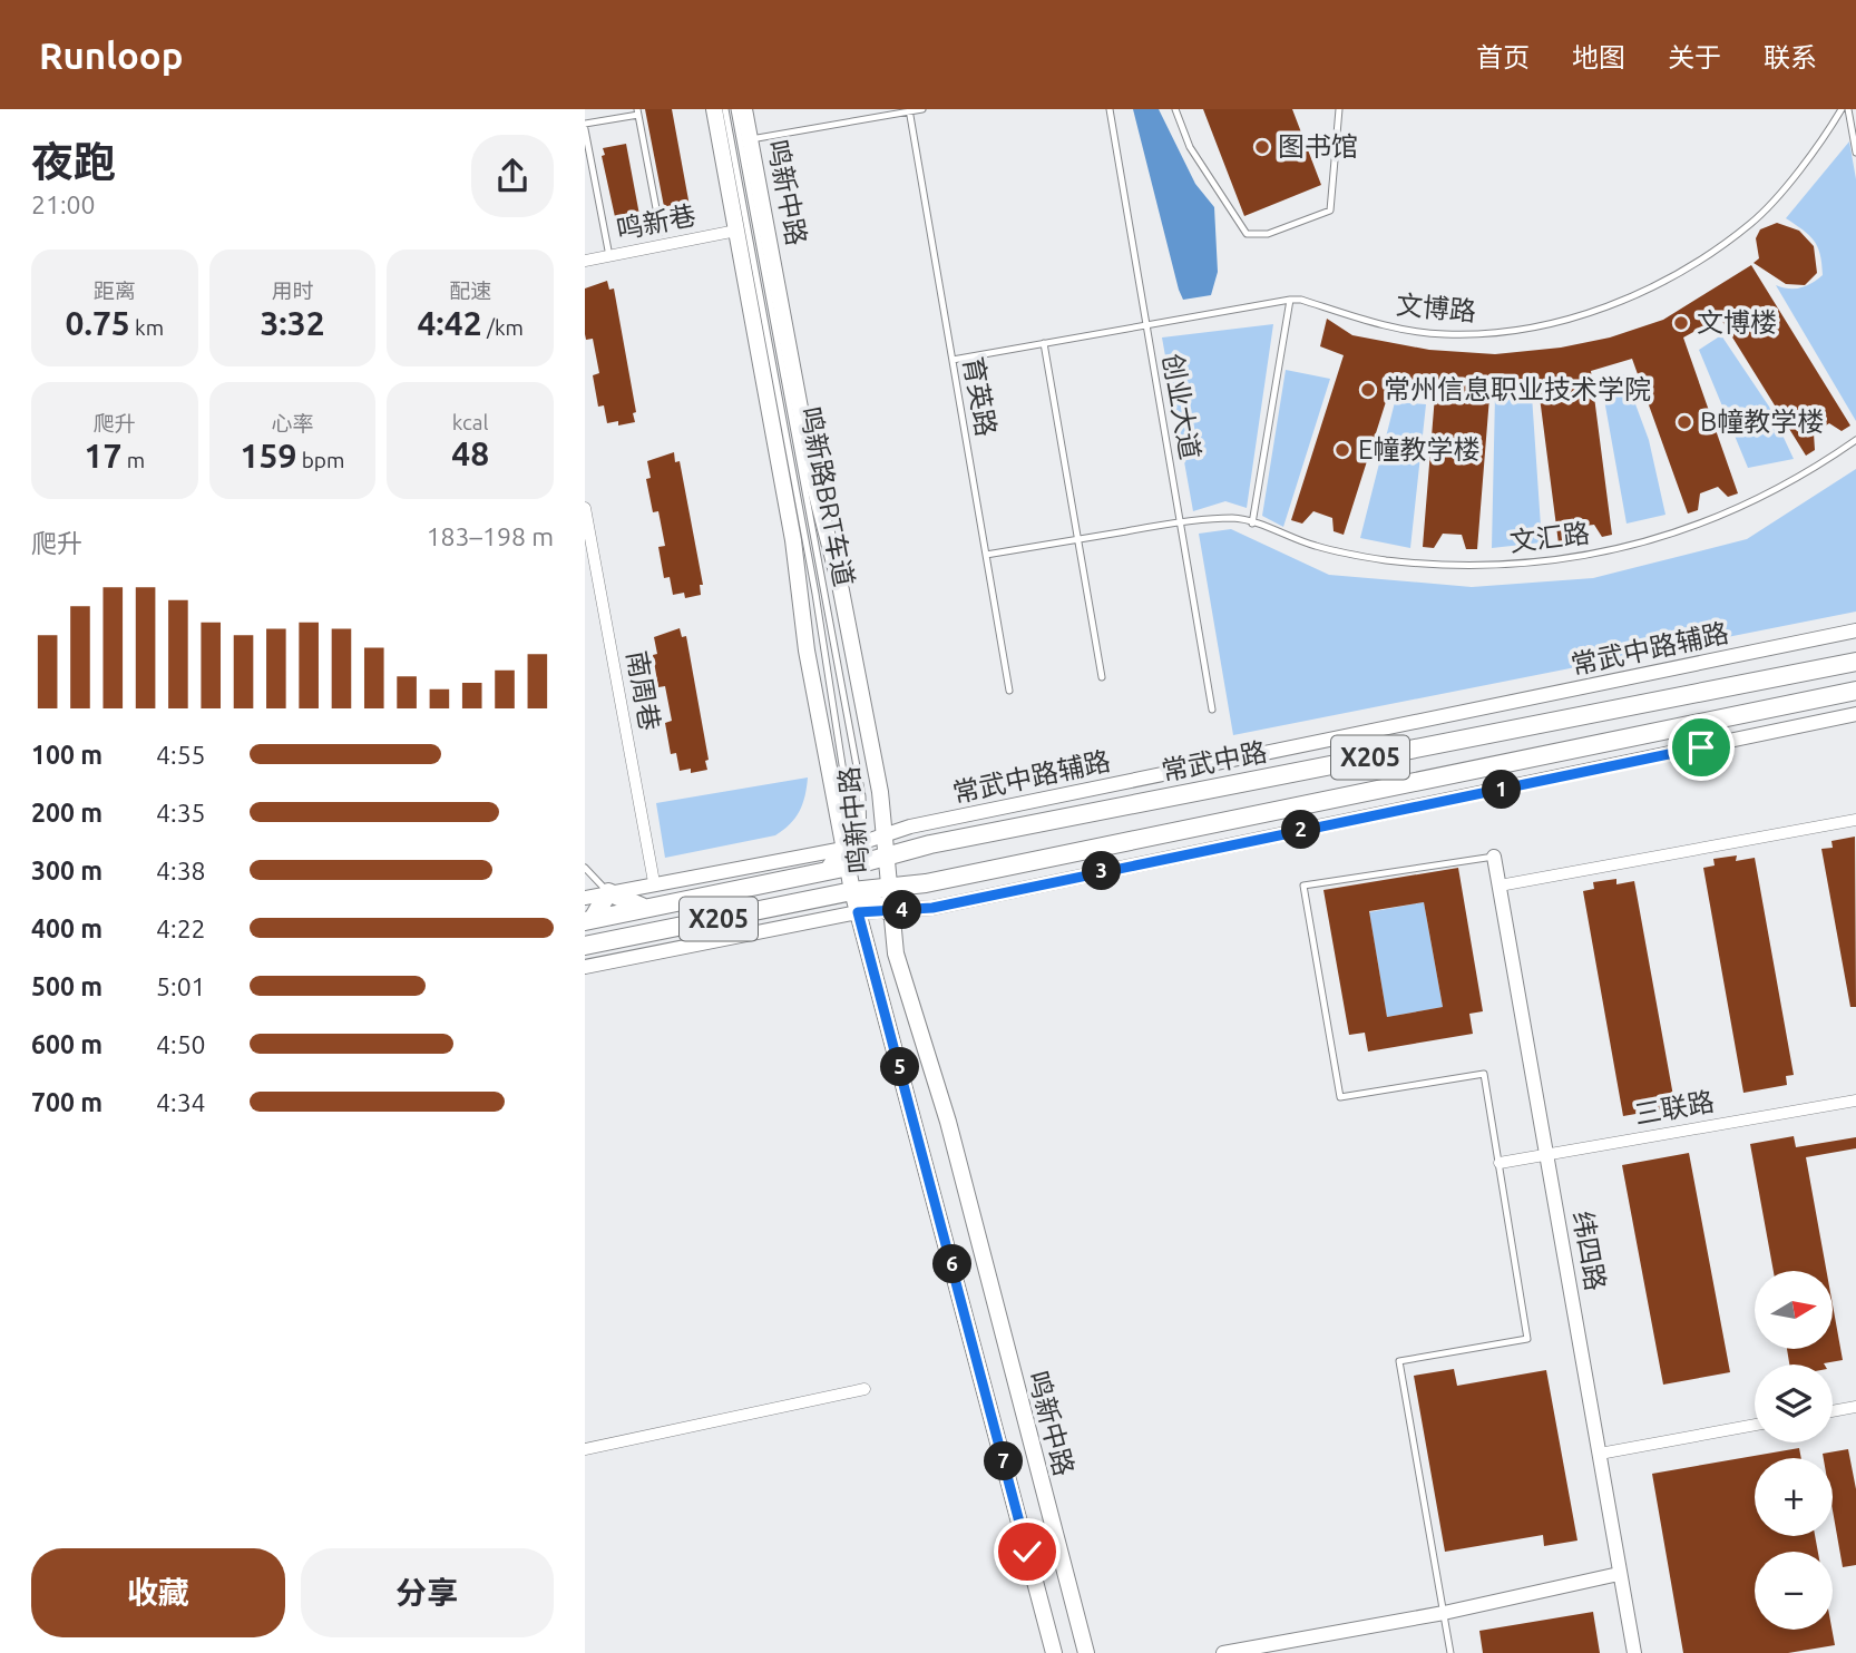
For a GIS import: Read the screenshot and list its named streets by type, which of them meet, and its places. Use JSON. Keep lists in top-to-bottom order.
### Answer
{
  "streets": {
    "main road": ["鸣新中路", "X205", "常武中路"],
    "street": [
      "鸣新巷",
      "常武中路辅路",
      "南周巷",
      "三联路",
      "纬四路"
    ],
    "lane": [
      "文博路",
      "育英路",
      "创业大道",
      "鸣新路BRT车道",
      "文汇路"
    ]
  },
  "crossings": [
    ["鸣新中路", "鸣新巷"],
    ["鸣新中路", "鸣新路BRT车道"],
    ["鸣新中路", "常武中路辅路"],
    ["鸣新中路", "X205"],
    ["鸣新中路", "常武中路"],
    ["文博路", "育英路"],
    ["文博路", "创业大道"],
    ["育英路", "文汇路"],
    ["创业大道", "文汇路"],
    ["鸣新路BRT车道", "常武中路辅路"],
    ["常武中路辅路", "南周巷"],
    ["三联路", "纬四路"]
  ],
  "places": [
    "图书馆",
    "文博楼",
    "常州信息职业技术学院",
    "B幢教学楼",
    "E幢教学楼"
  ],
  "north": "right",
  "page": {
    "header": "Runloop",
    "nav": [
      "首页",
      "地图",
      "关于",
      "联系"
    ],
    "heading": ["夜跑", "21:00"],
    "stats": [
      ["距离", "0.75 km"],
      ["用时", "3:32"],
      ["配速", "4:42 /km"],
      ["爬升", "17 m"],
      ["心率", "159 bpm"],
      ["kcal", "48"]
    ],
    "chart": ["爬升", "183–198 m"],
    "list": [
      {
        "name": "100 m",
        "note": "4:55"
      },
      {
        "name": "200 m",
        "note": "4:35"
      },
      {
        "name": "300 m",
        "note": "4:38"
      },
      {
        "name": "400 m",
        "note": "4:22"
      },
      {
        "name": "500 m",
        "note": "5:01"
      },
      {
        "name": "600 m",
        "note": "4:50"
      },
      {
        "name": "700 m",
        "note": "4:34"
      }
    ],
    "pins": [
      "1",
      "2",
      "3",
      "4",
      "5",
      "6",
      "7"
    ],
    "map_buttons": ["+", "−"],
    "buttons": ["收藏", "分享"]
  }
}
